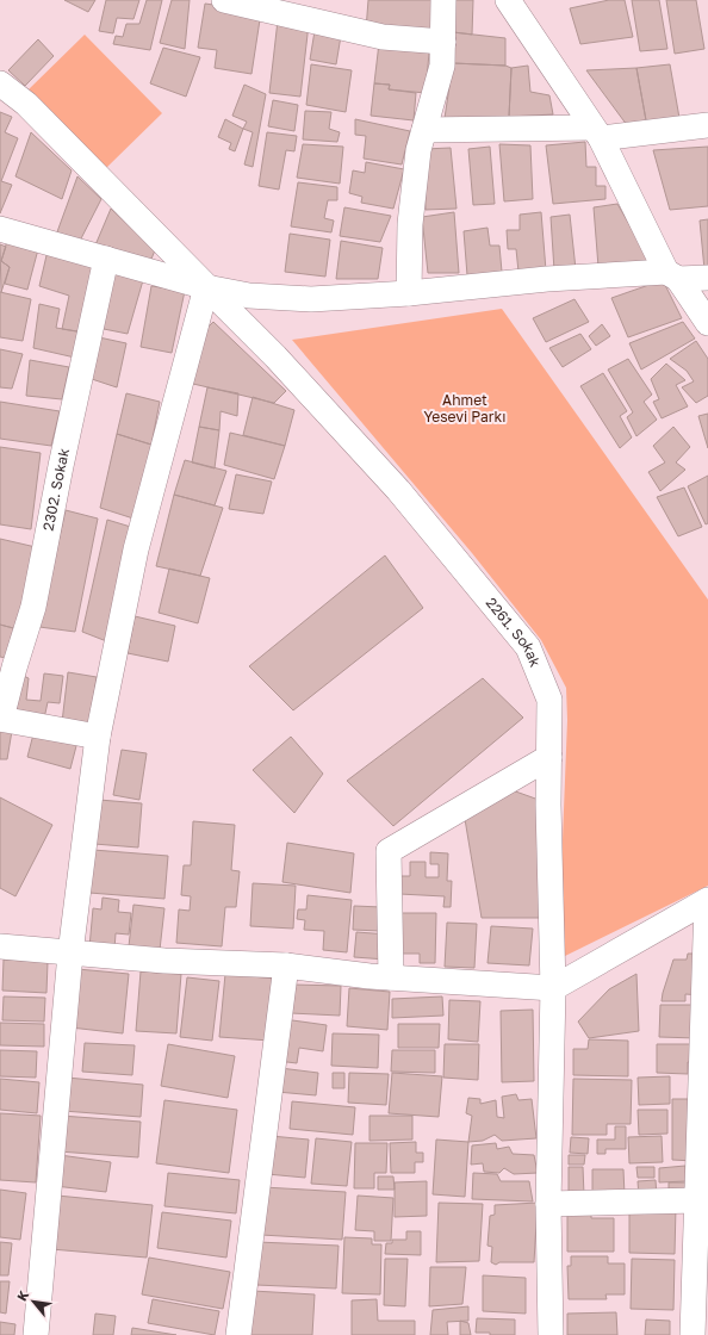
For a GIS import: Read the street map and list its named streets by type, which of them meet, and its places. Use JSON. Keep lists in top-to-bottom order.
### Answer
{
  "streets": {
    "street": ["2302. Sokak", "2261. Sokak"]
  },
  "parks": ["Ahmet Yesevi Parkı"],
  "north": "top left"
}
